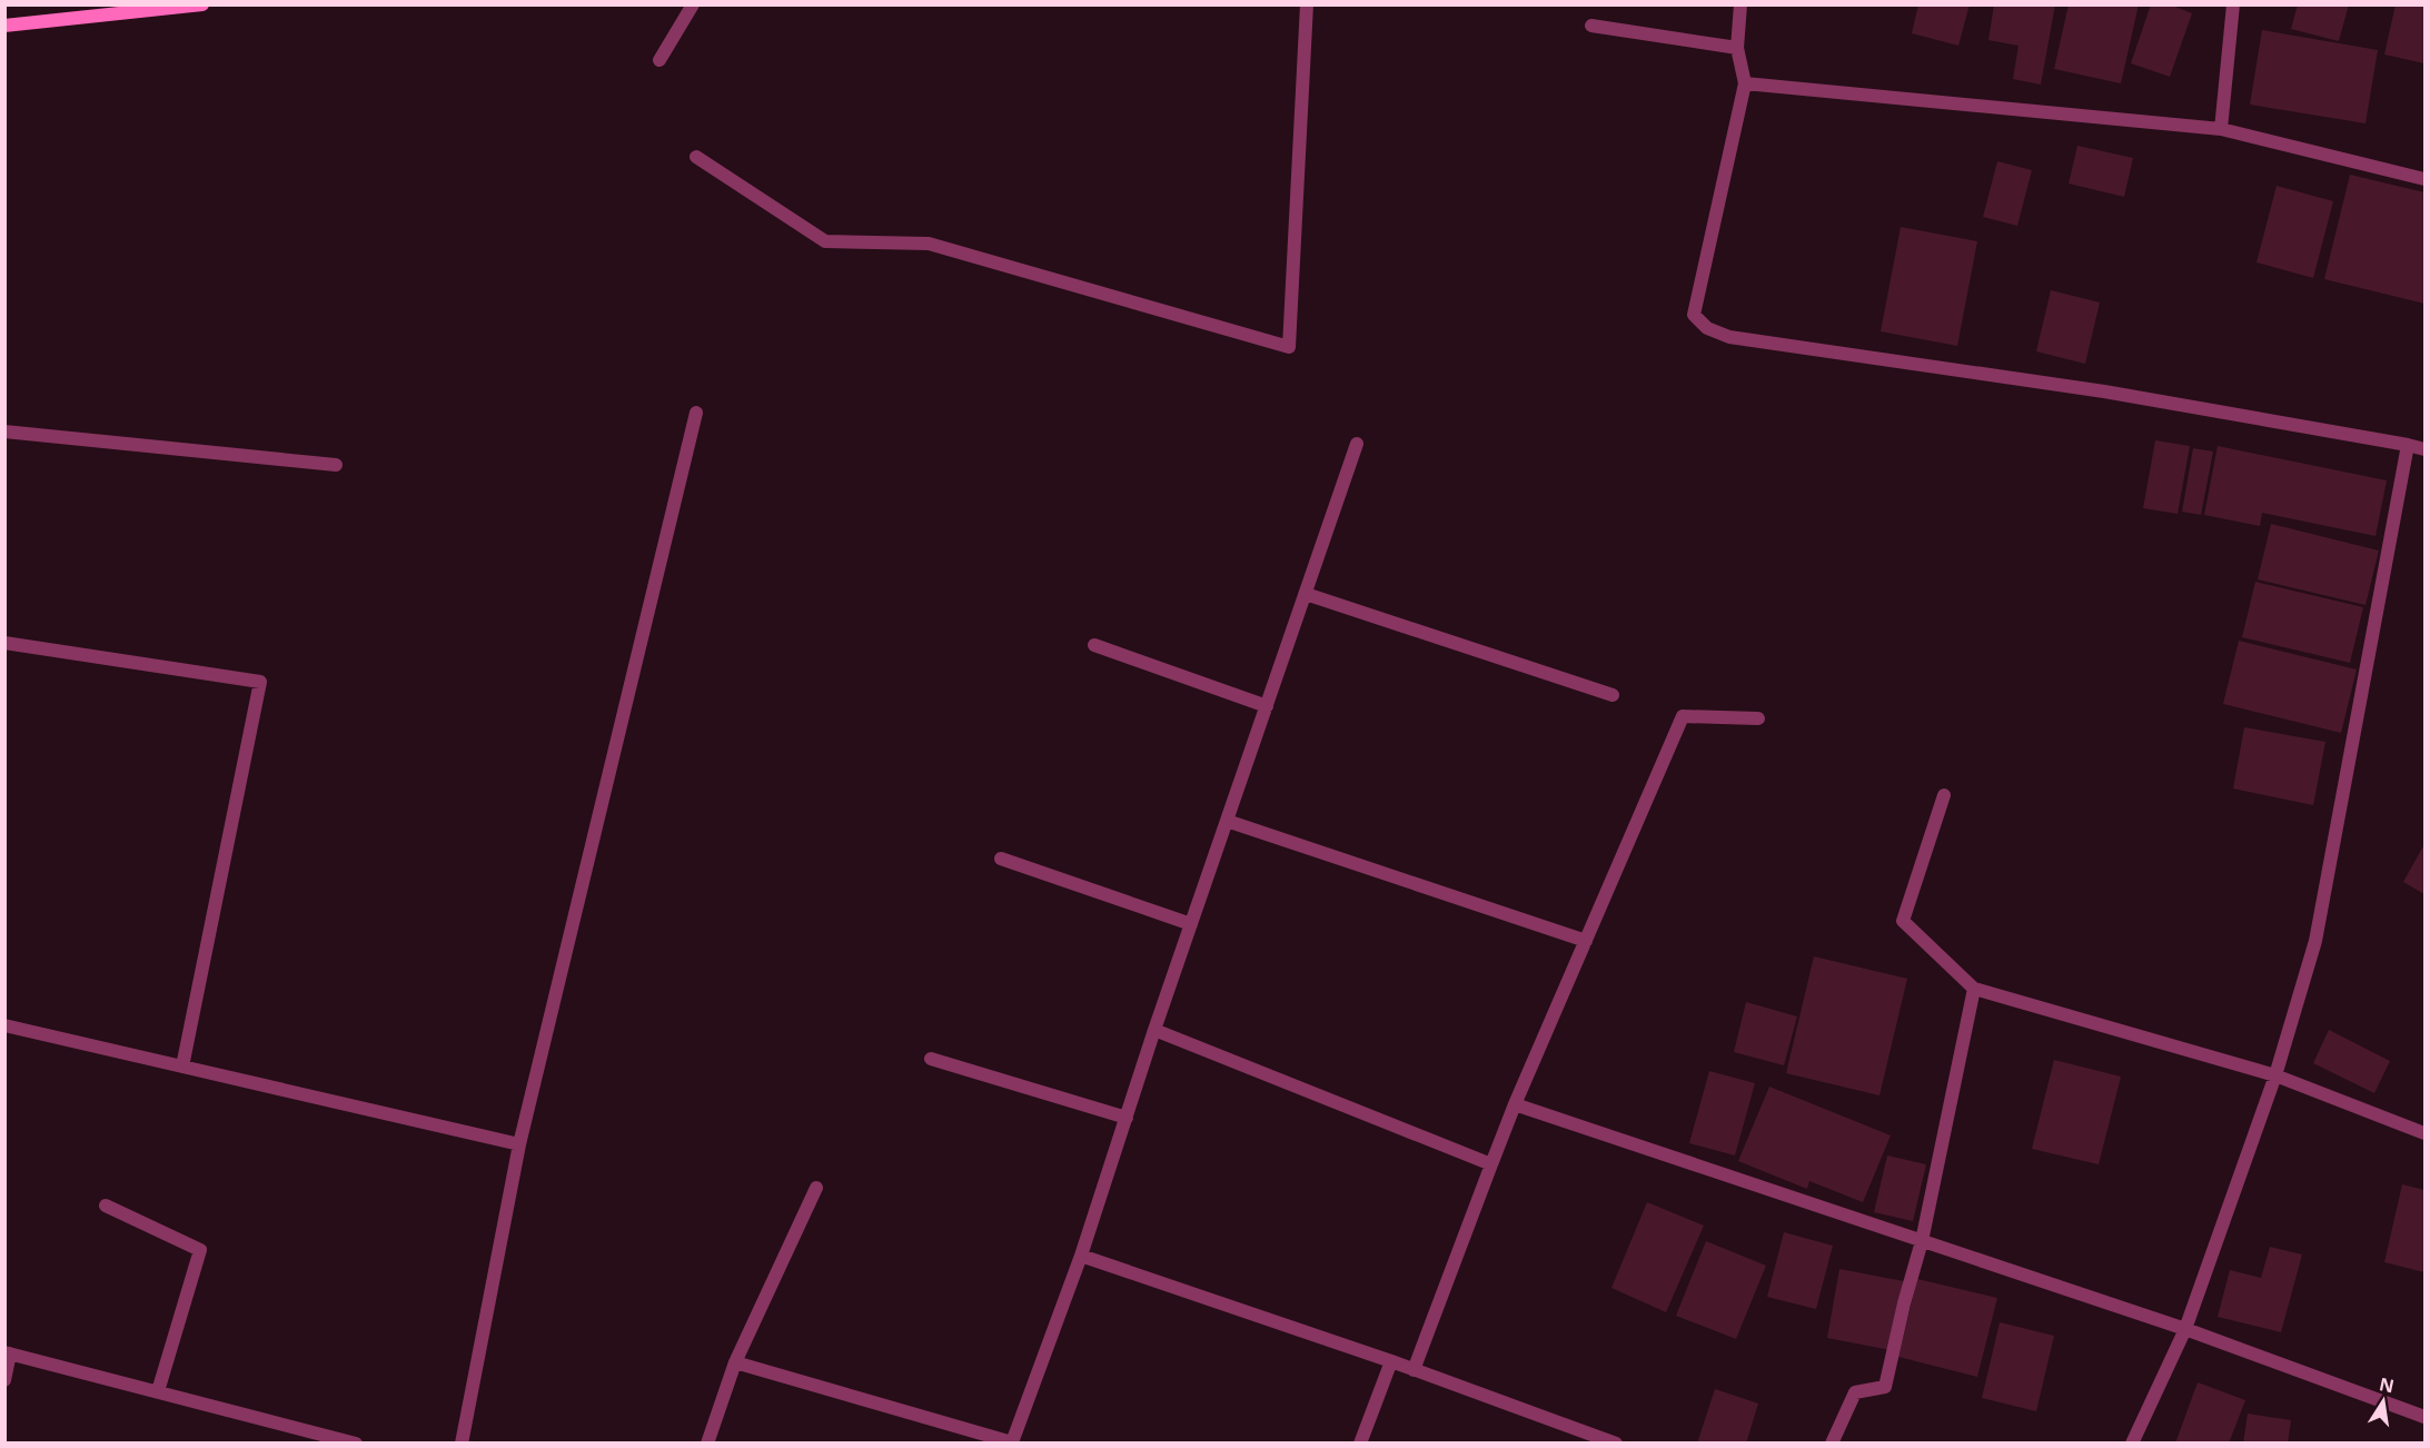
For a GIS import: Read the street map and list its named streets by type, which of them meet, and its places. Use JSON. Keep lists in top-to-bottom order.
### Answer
{
  "north": "top"
}
